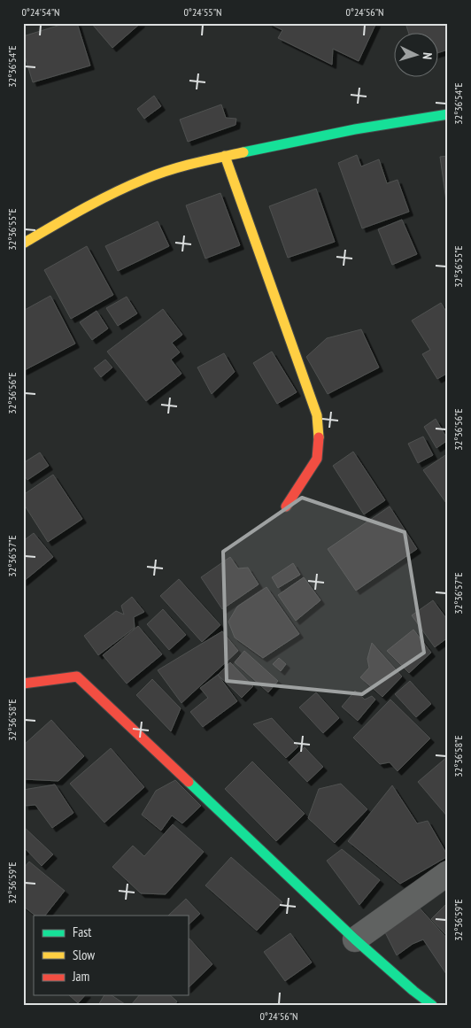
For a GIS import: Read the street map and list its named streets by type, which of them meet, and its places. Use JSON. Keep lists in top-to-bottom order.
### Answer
{
  "legend": ["Fast", "Slow", "Jam"],
  "north": "right",
  "coordinates": [
    "0°24'54\"N",
    "0°24'55\"N",
    "0°24'56\"N",
    "32°36'54\"E",
    "32°36'55\"E",
    "32°36'56\"E",
    "32°36'57\"E",
    "32°36'58\"E",
    "32°36'59\"E"
  ]
}
